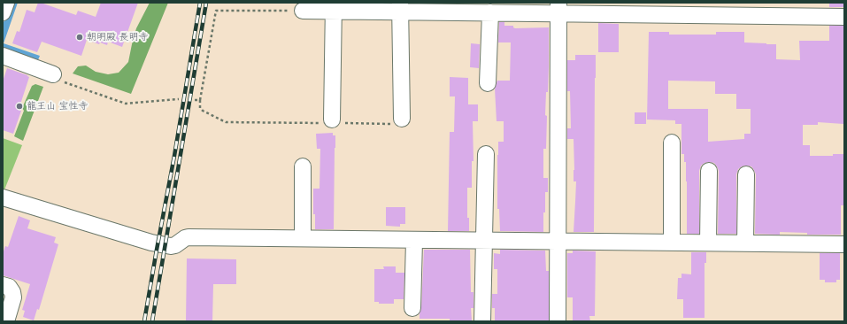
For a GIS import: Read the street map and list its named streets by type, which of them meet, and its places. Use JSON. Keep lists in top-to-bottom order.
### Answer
{
  "places": ["朝明殿 長明寺", "龍王山 宝性寺"]
}
